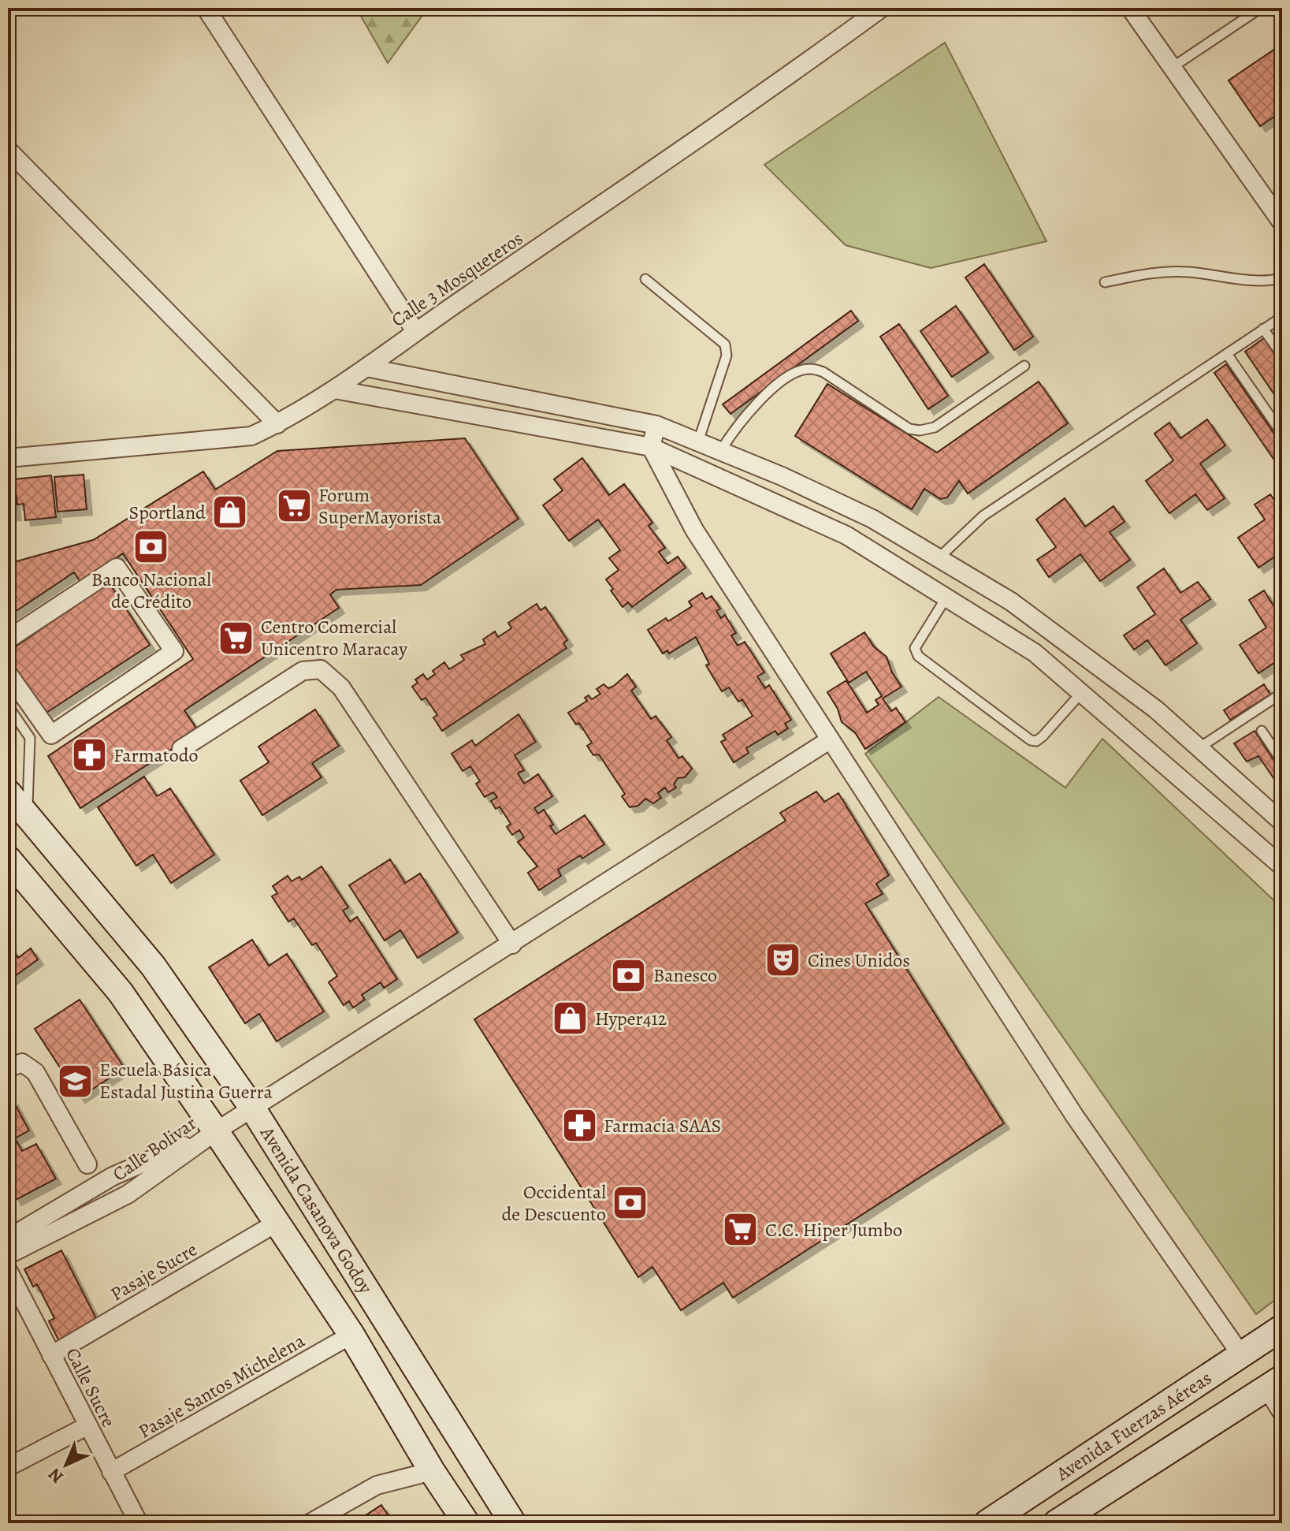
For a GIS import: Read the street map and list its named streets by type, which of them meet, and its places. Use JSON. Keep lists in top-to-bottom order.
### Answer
{
  "streets": {
    "street": [
      "Calle 3 Mosqueteros",
      "Calle Bolivar",
      "Avenida Casanova Godoy",
      "Pasaje Sucre",
      "Pasaje Santos Michelena",
      "Calle Sucre",
      "Avenida Fuerzas Aéreas"
    ]
  },
  "crossings": [
    ["Calle Bolivar", "Avenida Casanova Godoy"],
    ["Avenida Casanova Godoy", "Pasaje Sucre"],
    ["Avenida Casanova Godoy", "Pasaje Santos Michelena"],
    ["Pasaje Sucre", "Calle Sucre"],
    ["Pasaje Santos Michelena", "Calle Sucre"]
  ],
  "places": {
    "supermarket": ["Forum SuperMayorista", "Centro Comercial Unicentro Maracay", "C.C. Hiper Jumbo"],
    "shop": ["Sportland", "Hyper412"],
    "bank": ["Banco Nacional de Crédito", "Banesco", "Occidental de Descuento"],
    "pharmacy": ["Farmatodo", "Farmacia SAAS"],
    "theatre": ["Cines Unidos"],
    "school or university": ["Escuela Básica Estadal Justina Guerra"]
  },
  "north": "bottom left"
}
